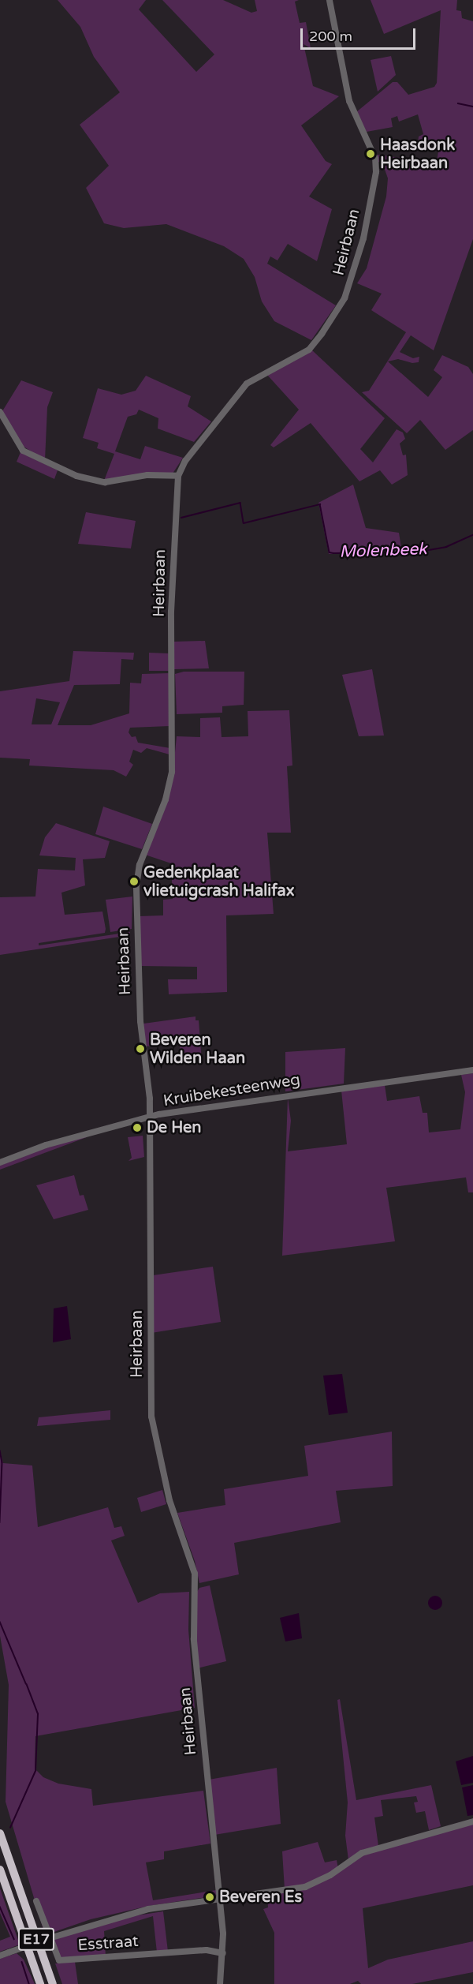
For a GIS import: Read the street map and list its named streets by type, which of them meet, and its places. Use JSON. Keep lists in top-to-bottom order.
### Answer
{
  "streets": {
    "highway": ["E17"],
    "street": ["Heirbaan", "Kruibekesteenweg", "Esstraat"]
  },
  "crossings": [
    ["Heirbaan", "Kruibekesteenweg"],
    ["Heirbaan", "Esstraat"]
  ],
  "water": ["Molenbeek"],
  "places": [
    "Haasdonk Heirbaan",
    "Gedenkplaat vlietuigcrash Halifax",
    "Beveren Wilden Haan",
    "De Hen",
    "Beveren Es"
  ],
  "scale_bar": "200 m"
}
